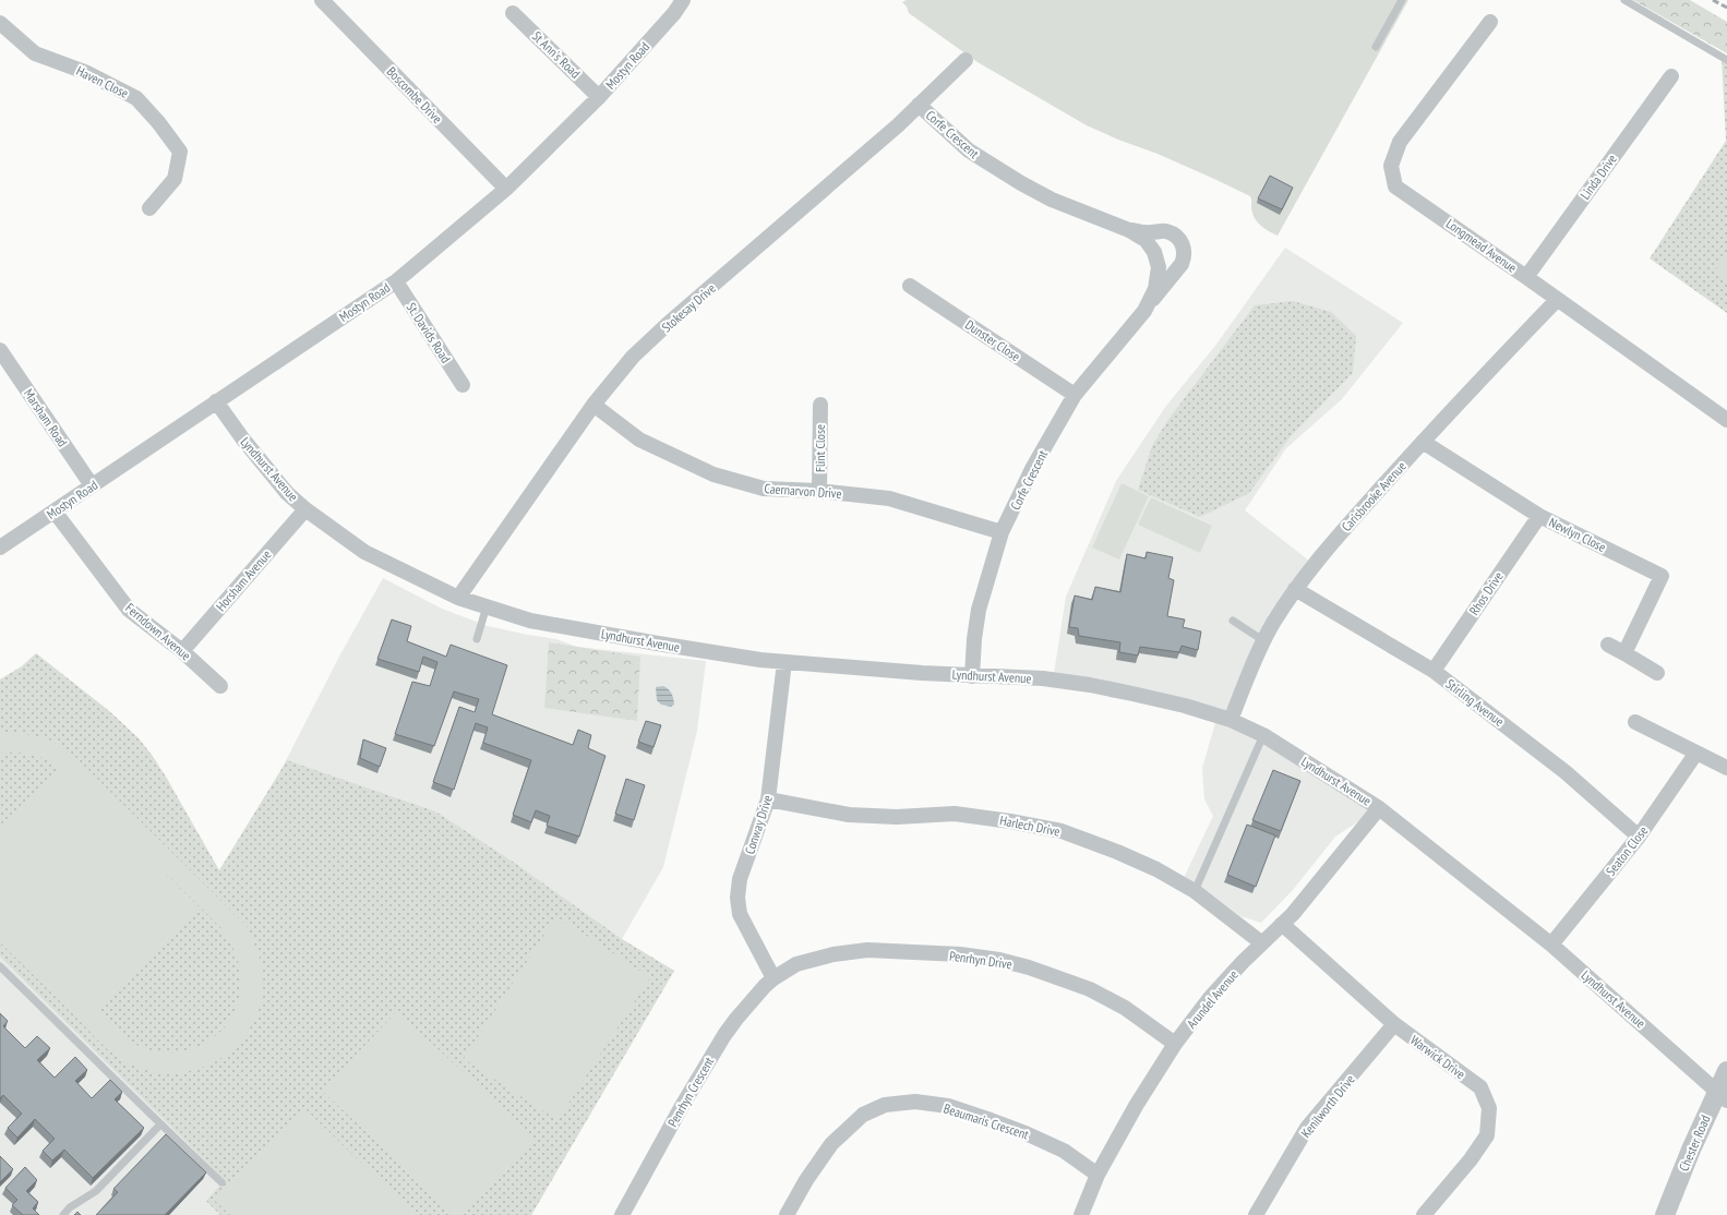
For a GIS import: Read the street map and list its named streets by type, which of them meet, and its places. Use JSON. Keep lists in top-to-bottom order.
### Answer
{
  "streets": {
    "street": [
      "St Ann's Road",
      "Mostyn Road",
      "Haven Close",
      "Boscombe Drive",
      "Corfe Crescent",
      "Linda Drive",
      "Longmead Avenue",
      "Stokesay Drive",
      "St. Davids Road",
      "Dunster Close",
      "Marsham Road",
      "Flint Close",
      "Lyndhurst Avenue",
      "Caernarvon Drive",
      "Carisbrooke Avenue",
      "Newlyn Close",
      "Horsham Avenue",
      "Rhos Drive",
      "Ferndown Avenue",
      "Stirling Avenue",
      "Conway Drive",
      "Harlech Drive",
      "Seaton Close",
      "Penrhyn Drive",
      "Arundel Avenue",
      "Warwick Drive",
      "Penrhyn Crescent",
      "Kenilworth Drive",
      "Beaumaris Crescent",
      "Chester Road"
    ]
  },
  "crossings": [
    ["St Ann's Road", "Mostyn Road"],
    ["Mostyn Road", "Boscombe Drive"],
    ["Mostyn Road", "St. Davids Road"],
    ["Mostyn Road", "Marsham Road"],
    ["Mostyn Road", "Lyndhurst Avenue"],
    ["Mostyn Road", "Ferndown Avenue"],
    ["Corfe Crescent", "Stokesay Drive"],
    ["Corfe Crescent", "Dunster Close"],
    ["Corfe Crescent", "Lyndhurst Avenue"],
    ["Corfe Crescent", "Caernarvon Drive"],
    ["Linda Drive", "Longmead Avenue"],
    ["Longmead Avenue", "Carisbrooke Avenue"],
    ["Stokesay Drive", "Lyndhurst Avenue"],
    ["Stokesay Drive", "Caernarvon Drive"],
    ["Flint Close", "Caernarvon Drive"],
    ["Lyndhurst Avenue", "Carisbrooke Avenue"],
    ["Lyndhurst Avenue", "Horsham Avenue"],
    ["Lyndhurst Avenue", "Conway Drive"],
    ["Lyndhurst Avenue", "Seaton Close"],
    ["Lyndhurst Avenue", "Arundel Avenue"],
    ["Lyndhurst Avenue", "Chester Road"],
    ["Carisbrooke Avenue", "Newlyn Close"],
    ["Carisbrooke Avenue", "Stirling Avenue"],
    ["Newlyn Close", "Rhos Drive"],
    ["Horsham Avenue", "Ferndown Avenue"],
    ["Rhos Drive", "Stirling Avenue"],
    ["Stirling Avenue", "Seaton Close"],
    ["Conway Drive", "Harlech Drive"],
    ["Conway Drive", "Penrhyn Drive"],
    ["Conway Drive", "Penrhyn Crescent"],
    ["Harlech Drive", "Arundel Avenue"],
    ["Penrhyn Drive", "Arundel Avenue"],
    ["Penrhyn Drive", "Penrhyn Crescent"],
    ["Arundel Avenue", "Warwick Drive"],
    ["Arundel Avenue", "Beaumaris Crescent"],
    ["Warwick Drive", "Kenilworth Drive"]
  ]
}
